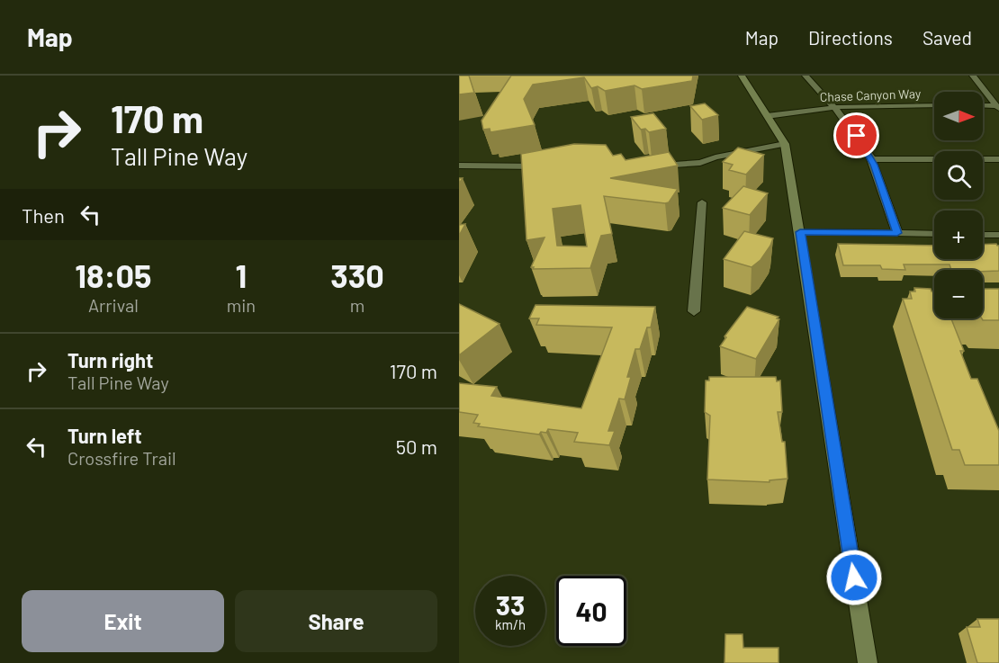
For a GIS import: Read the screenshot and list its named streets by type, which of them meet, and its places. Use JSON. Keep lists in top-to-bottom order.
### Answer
{
  "streets": {
    "street": ["Chase Canyon Way"]
  },
  "north": "right",
  "page": {
    "header": "Map",
    "nav": ["Map", "Directions", "Saved"],
    "turn": ["170 m", "Tall Pine Way"],
    "map_buttons": ["+", "−"],
    "then": "Then",
    "eta": [
      "18:05",
      "Arrival",
      "1",
      "min",
      "330",
      "m"
    ],
    "list": [
      {
        "name": "Turn right",
        "note": "Tall Pine Way",
        "value": "170 m"
      },
      {
        "name": "Turn left",
        "note": "Crossfire Trail",
        "value": "50 m"
      }
    ],
    "speed": "33 km/h",
    "limit": "40",
    "buttons": ["Exit", "Share"]
  }
}
